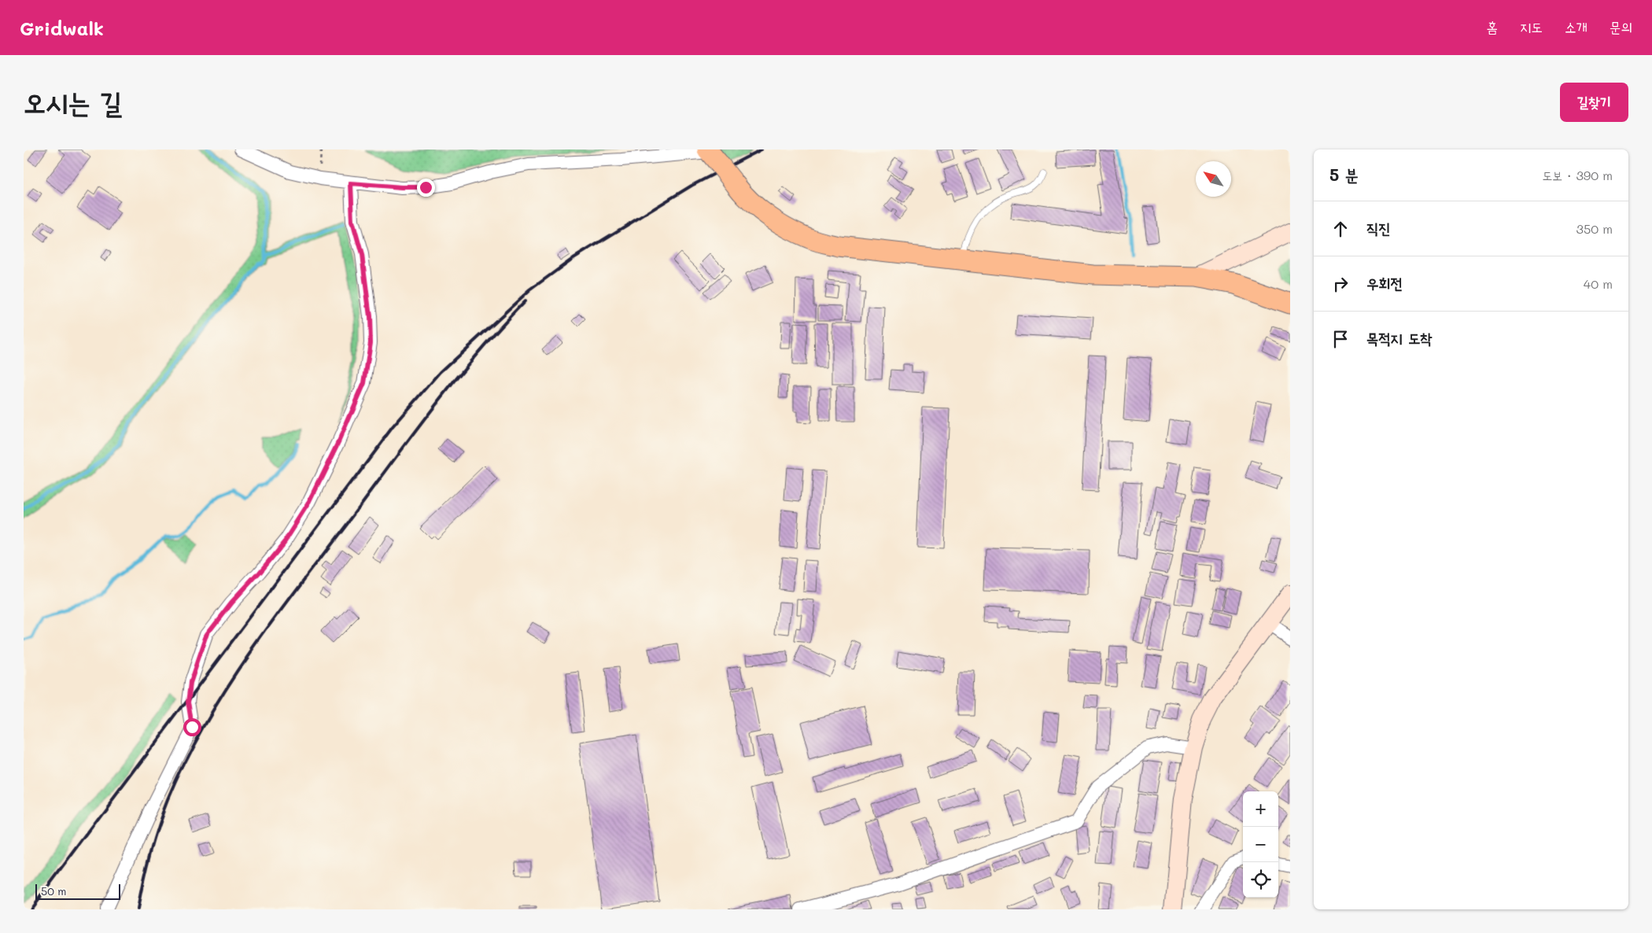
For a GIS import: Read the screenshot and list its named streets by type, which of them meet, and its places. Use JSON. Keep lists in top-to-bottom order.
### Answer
{
  "scale_bar": "50 m",
  "north": "top left",
  "page": {
    "header": "Gridwalk",
    "nav": [
      "홈",
      "지도",
      "소개",
      "문의"
    ],
    "buttons": "길찾기",
    "title": "오시는 길",
    "heading": ["5 분", "도보 · 390 m"],
    "list": [
      ["직진", "350 m"],
      ["우회전", "40 m"],
      "목적지 도착"
    ],
    "map_buttons": ["+", "−"],
    "scale": "50 m"
  }
}
